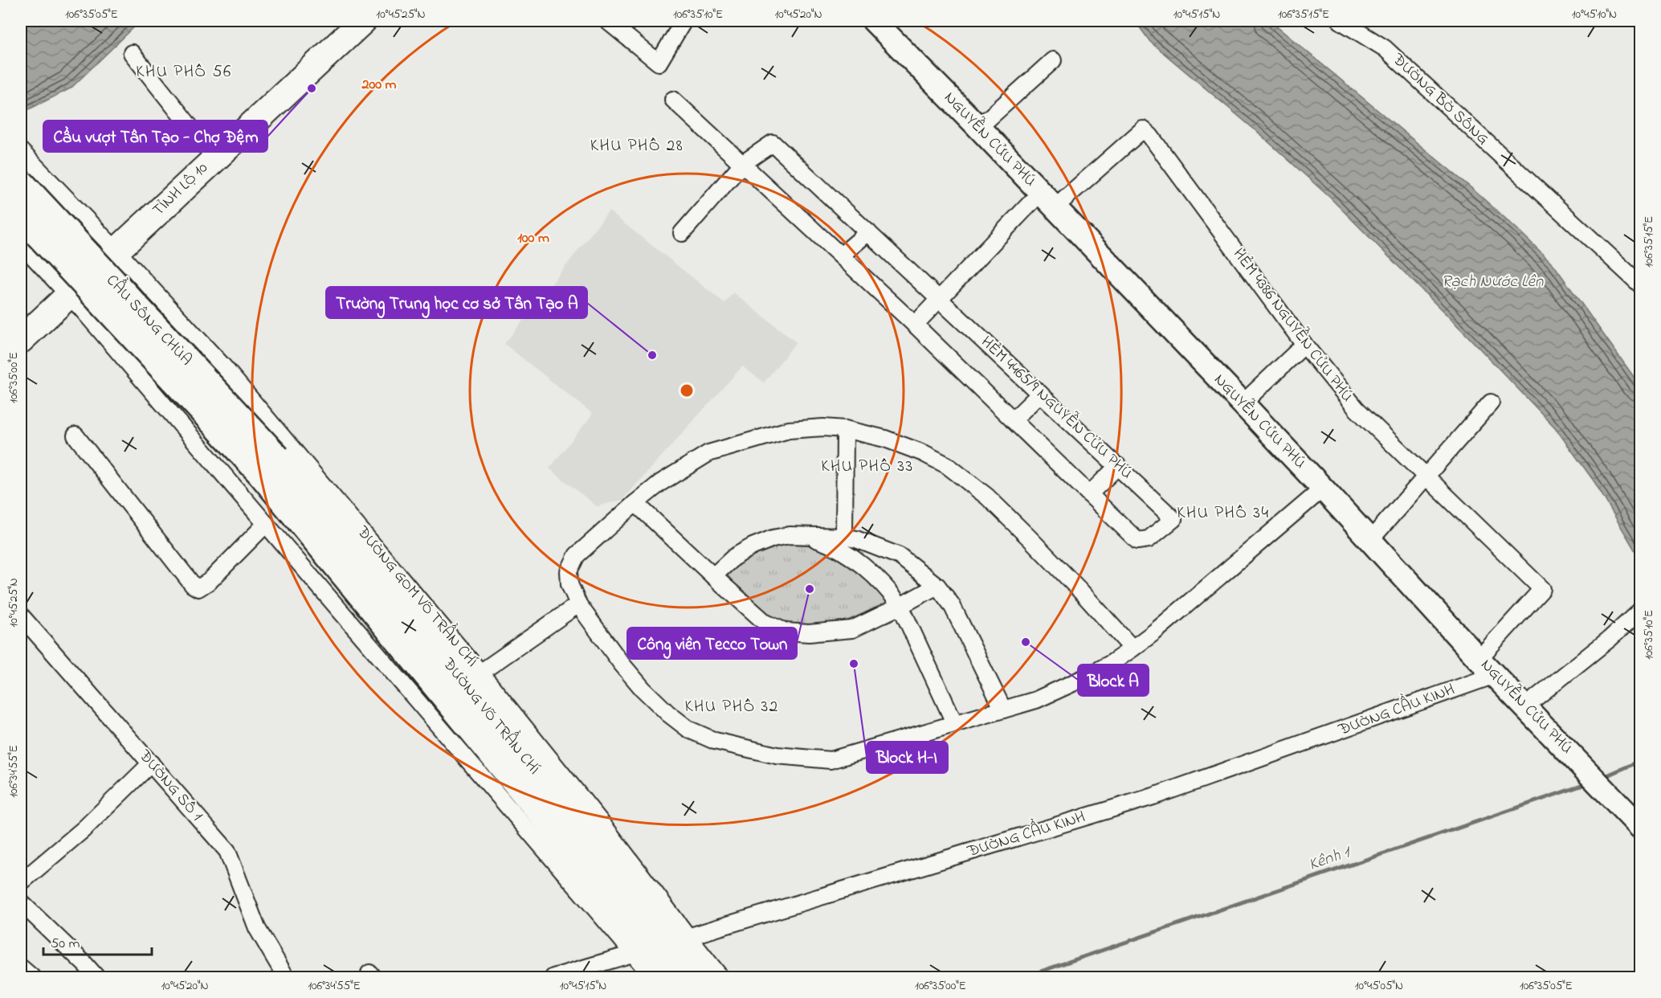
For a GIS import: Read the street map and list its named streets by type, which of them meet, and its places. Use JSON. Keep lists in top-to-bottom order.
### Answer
{
  "streets": {
    "highway": ["CẦU SÔNG CHÙA", "ĐƯỜNG VÕ TRẦN CHÍ"],
    "main road": ["NGUYỄN CỬU PHÚ", "TỈNH LỘ 10"],
    "street": [
      "ĐƯỜNG BỜ SÔNG",
      "HẺM 4386 NGUYỄN CỬU PHÚ",
      "HẺM 4465/9 NGUYỄN CỬU PHÚ",
      "ĐƯỜNG GOM VÕ TRẦN CHÍ",
      "ĐƯỜNG CẦU KINH",
      "ĐƯỜNG SỐ 1"
    ]
  },
  "crossings": [
    ["NGUYỄN CỬU PHÚ", "HẺM 4386 NGUYỄN CỬU PHÚ"],
    ["NGUYỄN CỬU PHÚ", "ĐƯỜNG CẦU KINH"],
    ["TỈNH LỘ 10", "ĐƯỜNG GOM VÕ TRẦN CHÍ"],
    ["CẦU SÔNG CHÙA", "ĐƯỜNG VÕ TRẦN CHÍ"],
    ["ĐƯỜNG GOM VÕ TRẦN CHÍ", "ĐƯỜNG CẦU KINH"],
    ["ĐƯỜNG GOM VÕ TRẦN CHÍ", "ĐƯỜNG VÕ TRẦN CHÍ"],
    ["ĐƯỜNG CẦU KINH", "ĐƯỜNG VÕ TRẦN CHÍ"]
  ],
  "districts": [
    "KHU PHỐ 56",
    "KHU PHỐ 28",
    "KHU PHỐ 33",
    "KHU PHỐ 34",
    "KHU PHỐ 32"
  ],
  "water": ["Rạch Nước Lên", "Kênh 1"],
  "places": [
    "Cầu vượt Tân Tạo - Chợ Đệm",
    "Trường Trung học cơ sở Tân Tạo A",
    "Công viên Tecco Town",
    "Block A",
    "Block H-I"
  ],
  "scale_bar": "50 m",
  "coordinates": [
    "106°35'05\"E",
    "10°45'25\"N",
    "106°35'10\"E",
    "10°45'20\"N",
    "10°45'15\"N",
    "106°35'15\"E",
    "10°45'10\"N",
    "106°35'00\"E",
    "106°34'55\"E",
    "10°45'05\"N"
  ],
  "rings": ["200 m", "100 m"]
}
